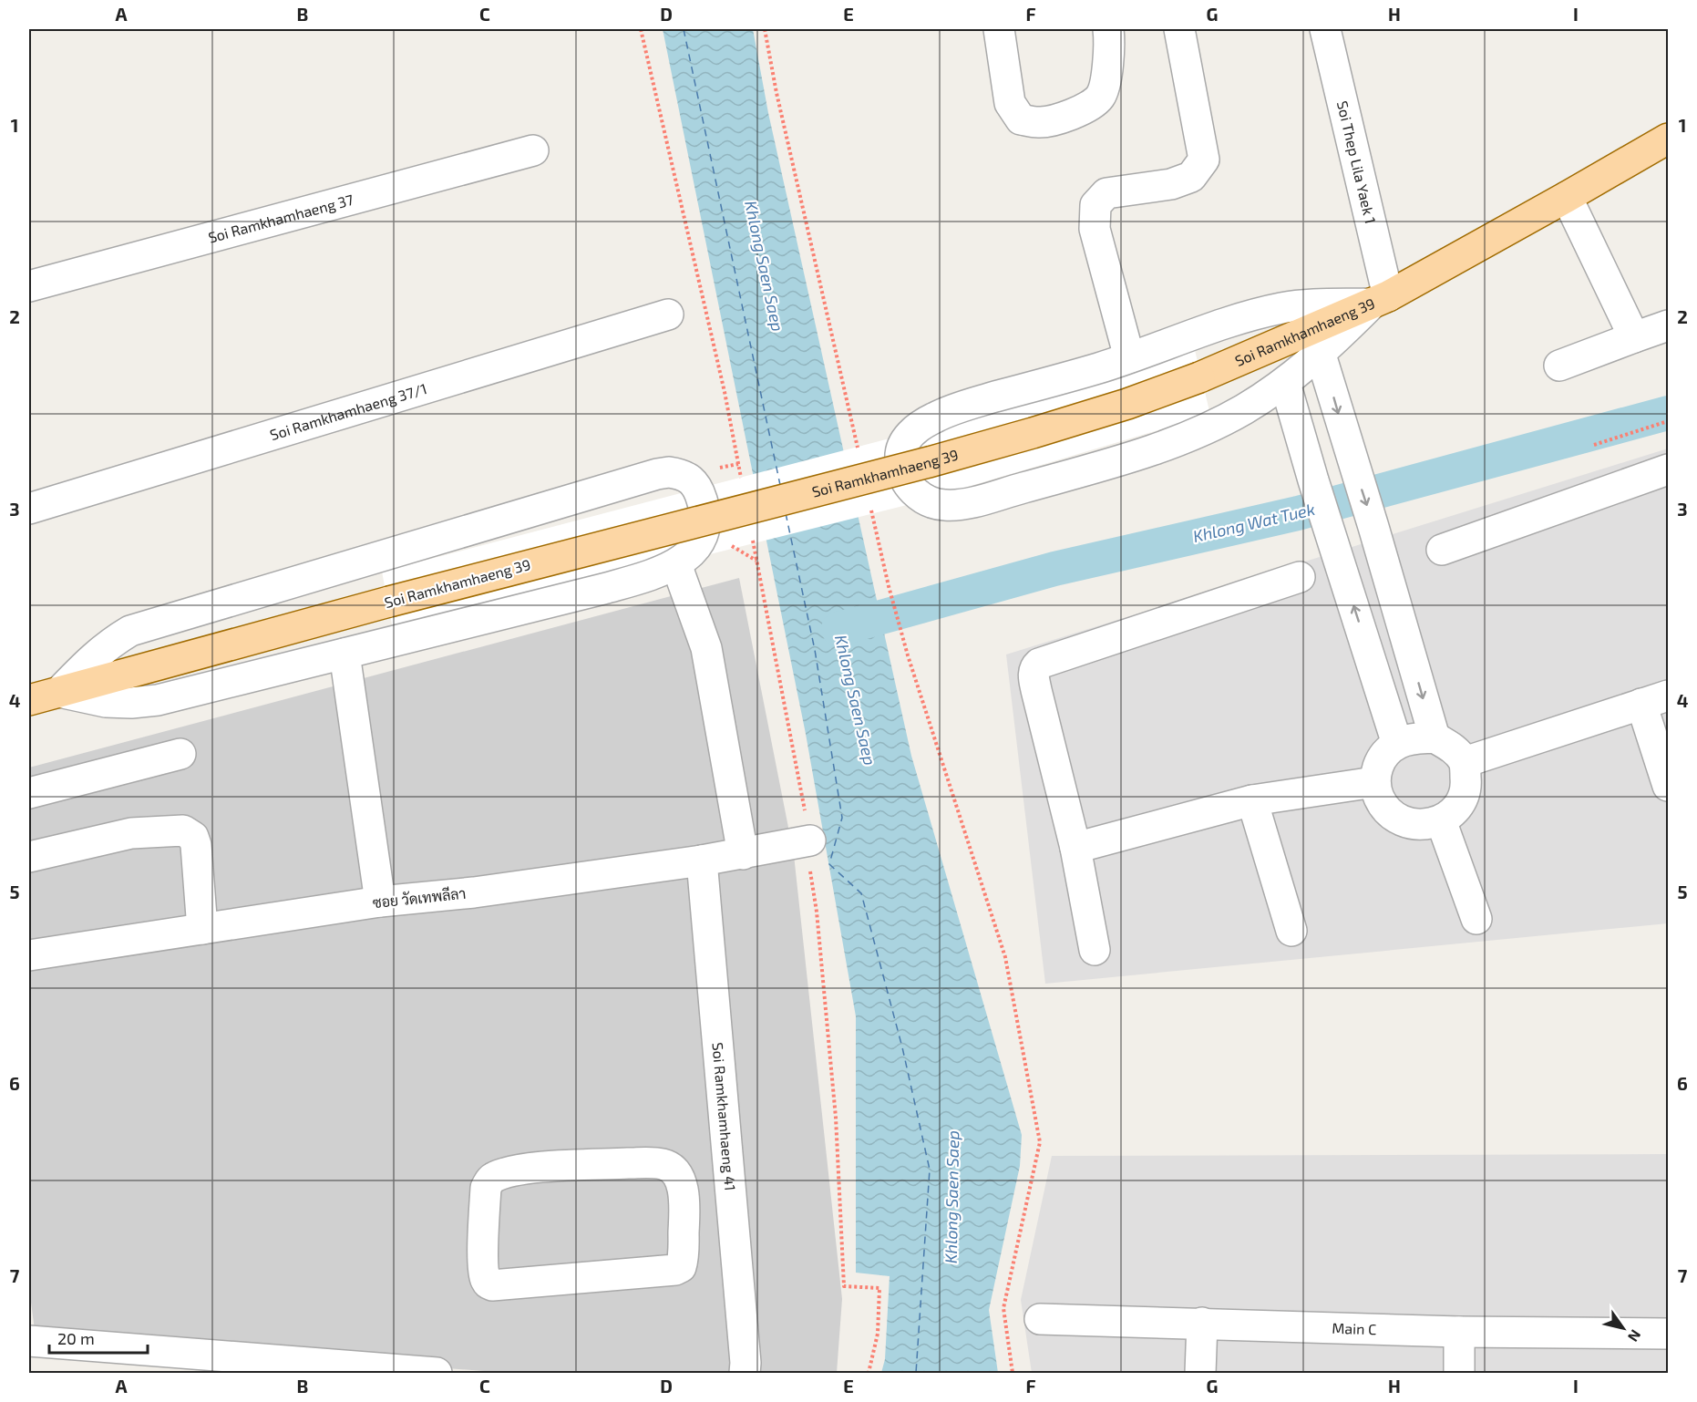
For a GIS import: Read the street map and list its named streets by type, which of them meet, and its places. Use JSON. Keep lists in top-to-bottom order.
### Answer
{
  "streets": {
    "main road": ["Soi Ramkhamhaeng 39"],
    "street": [
      "Soi Thep Lila Yaek 1",
      "Soi Ramkhamhaeng 37",
      "Soi Ramkhamhaeng 37/1",
      "ซอย วัดเทพลีลา",
      "Soi Ramkhamhaeng 41",
      "Main C"
    ]
  },
  "crossings": [
    ["Soi Thep Lila Yaek 1", "Soi Ramkhamhaeng 39"],
    ["ซอย วัดเทพลีลา", "Soi Ramkhamhaeng 41"]
  ],
  "water": ["Khlong Saen Saep", "Khlong Wat Tuek"],
  "scale_bar": "20 m",
  "north": "bottom right",
  "grid": {
    "columns": [
      "A",
      "B",
      "C",
      "D",
      "E",
      "F",
      "G",
      "H",
      "I"
    ],
    "rows": [
      "1",
      "2",
      "3",
      "4",
      "5",
      "6",
      "7"
    ]
  }
}
